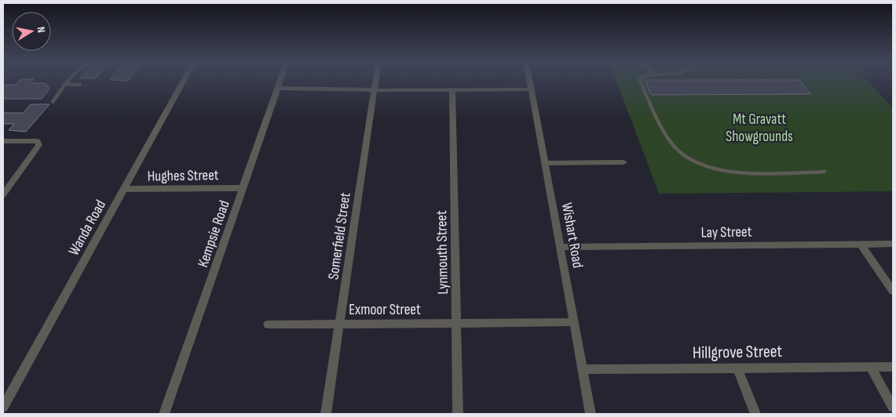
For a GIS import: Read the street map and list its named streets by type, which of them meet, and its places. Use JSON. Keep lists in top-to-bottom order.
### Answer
{
  "streets": {
    "street": [
      "Hughes Street",
      "Wanda Road",
      "Lay Street",
      "Kempsie Road",
      "Wishart Road",
      "Somerfield Street",
      "Lynmouth Street",
      "Exmoor Street",
      "Hillgrove Street"
    ]
  },
  "crossings": [
    ["Hughes Street", "Wanda Road"],
    ["Hughes Street", "Kempsie Road"],
    ["Lay Street", "Wishart Road"],
    ["Wishart Road", "Exmoor Street"],
    ["Wishart Road", "Hillgrove Street"],
    ["Somerfield Street", "Exmoor Street"],
    ["Lynmouth Street", "Exmoor Street"]
  ],
  "parks": ["Mt Gravatt Showgrounds"],
  "north": "right"
}
